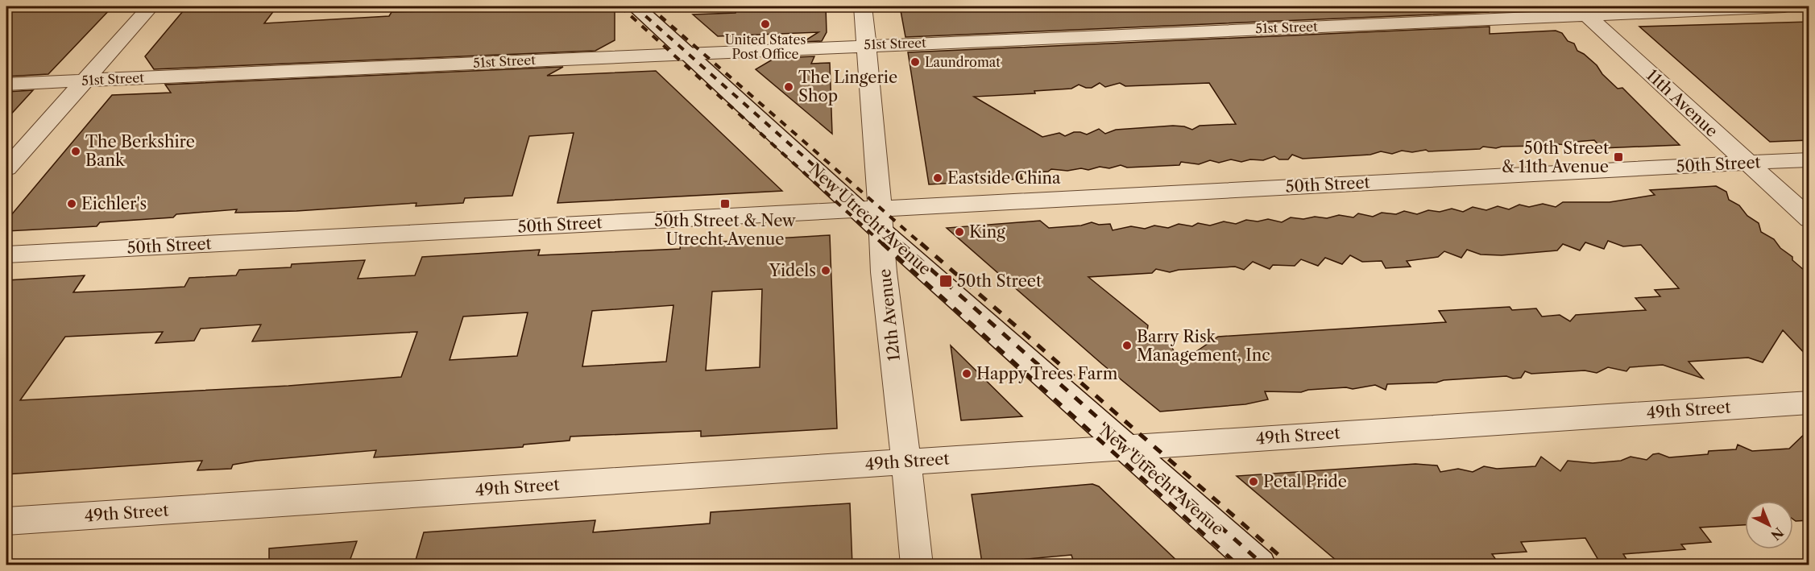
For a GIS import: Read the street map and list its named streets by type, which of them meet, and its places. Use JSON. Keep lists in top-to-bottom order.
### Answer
{
  "streets": {
    "street": [
      "51st Street",
      "11th Avenue",
      "50th Street",
      "New Utrecht Avenue",
      "12th Avenue",
      "49th Street"
    ]
  },
  "crossings": [
    ["51st Street", "11th Avenue"],
    ["51st Street", "New Utrecht Avenue"],
    ["51st Street", "12th Avenue"],
    ["11th Avenue", "50th Street"],
    ["50th Street", "New Utrecht Avenue"],
    ["50th Street", "12th Avenue"],
    ["New Utrecht Avenue", "12th Avenue"],
    ["New Utrecht Avenue", "49th Street"],
    ["12th Avenue", "49th Street"]
  ],
  "places": {
    "other": [
      "United States Post Office",
      "Laundromat",
      "The Lingerie Shop",
      "The Berkshire Bank",
      "Eastside China",
      "Eichler's",
      "King",
      "Yidels",
      "Barry Risk Management, Inc",
      "Happy Trees Farm",
      "Petal Pride"
    ],
    "transit": ["50th Street & 11th Avenue", "50th Street & New Utrecht Avenue", "50th Street"]
  },
  "north": "bottom right"
}
